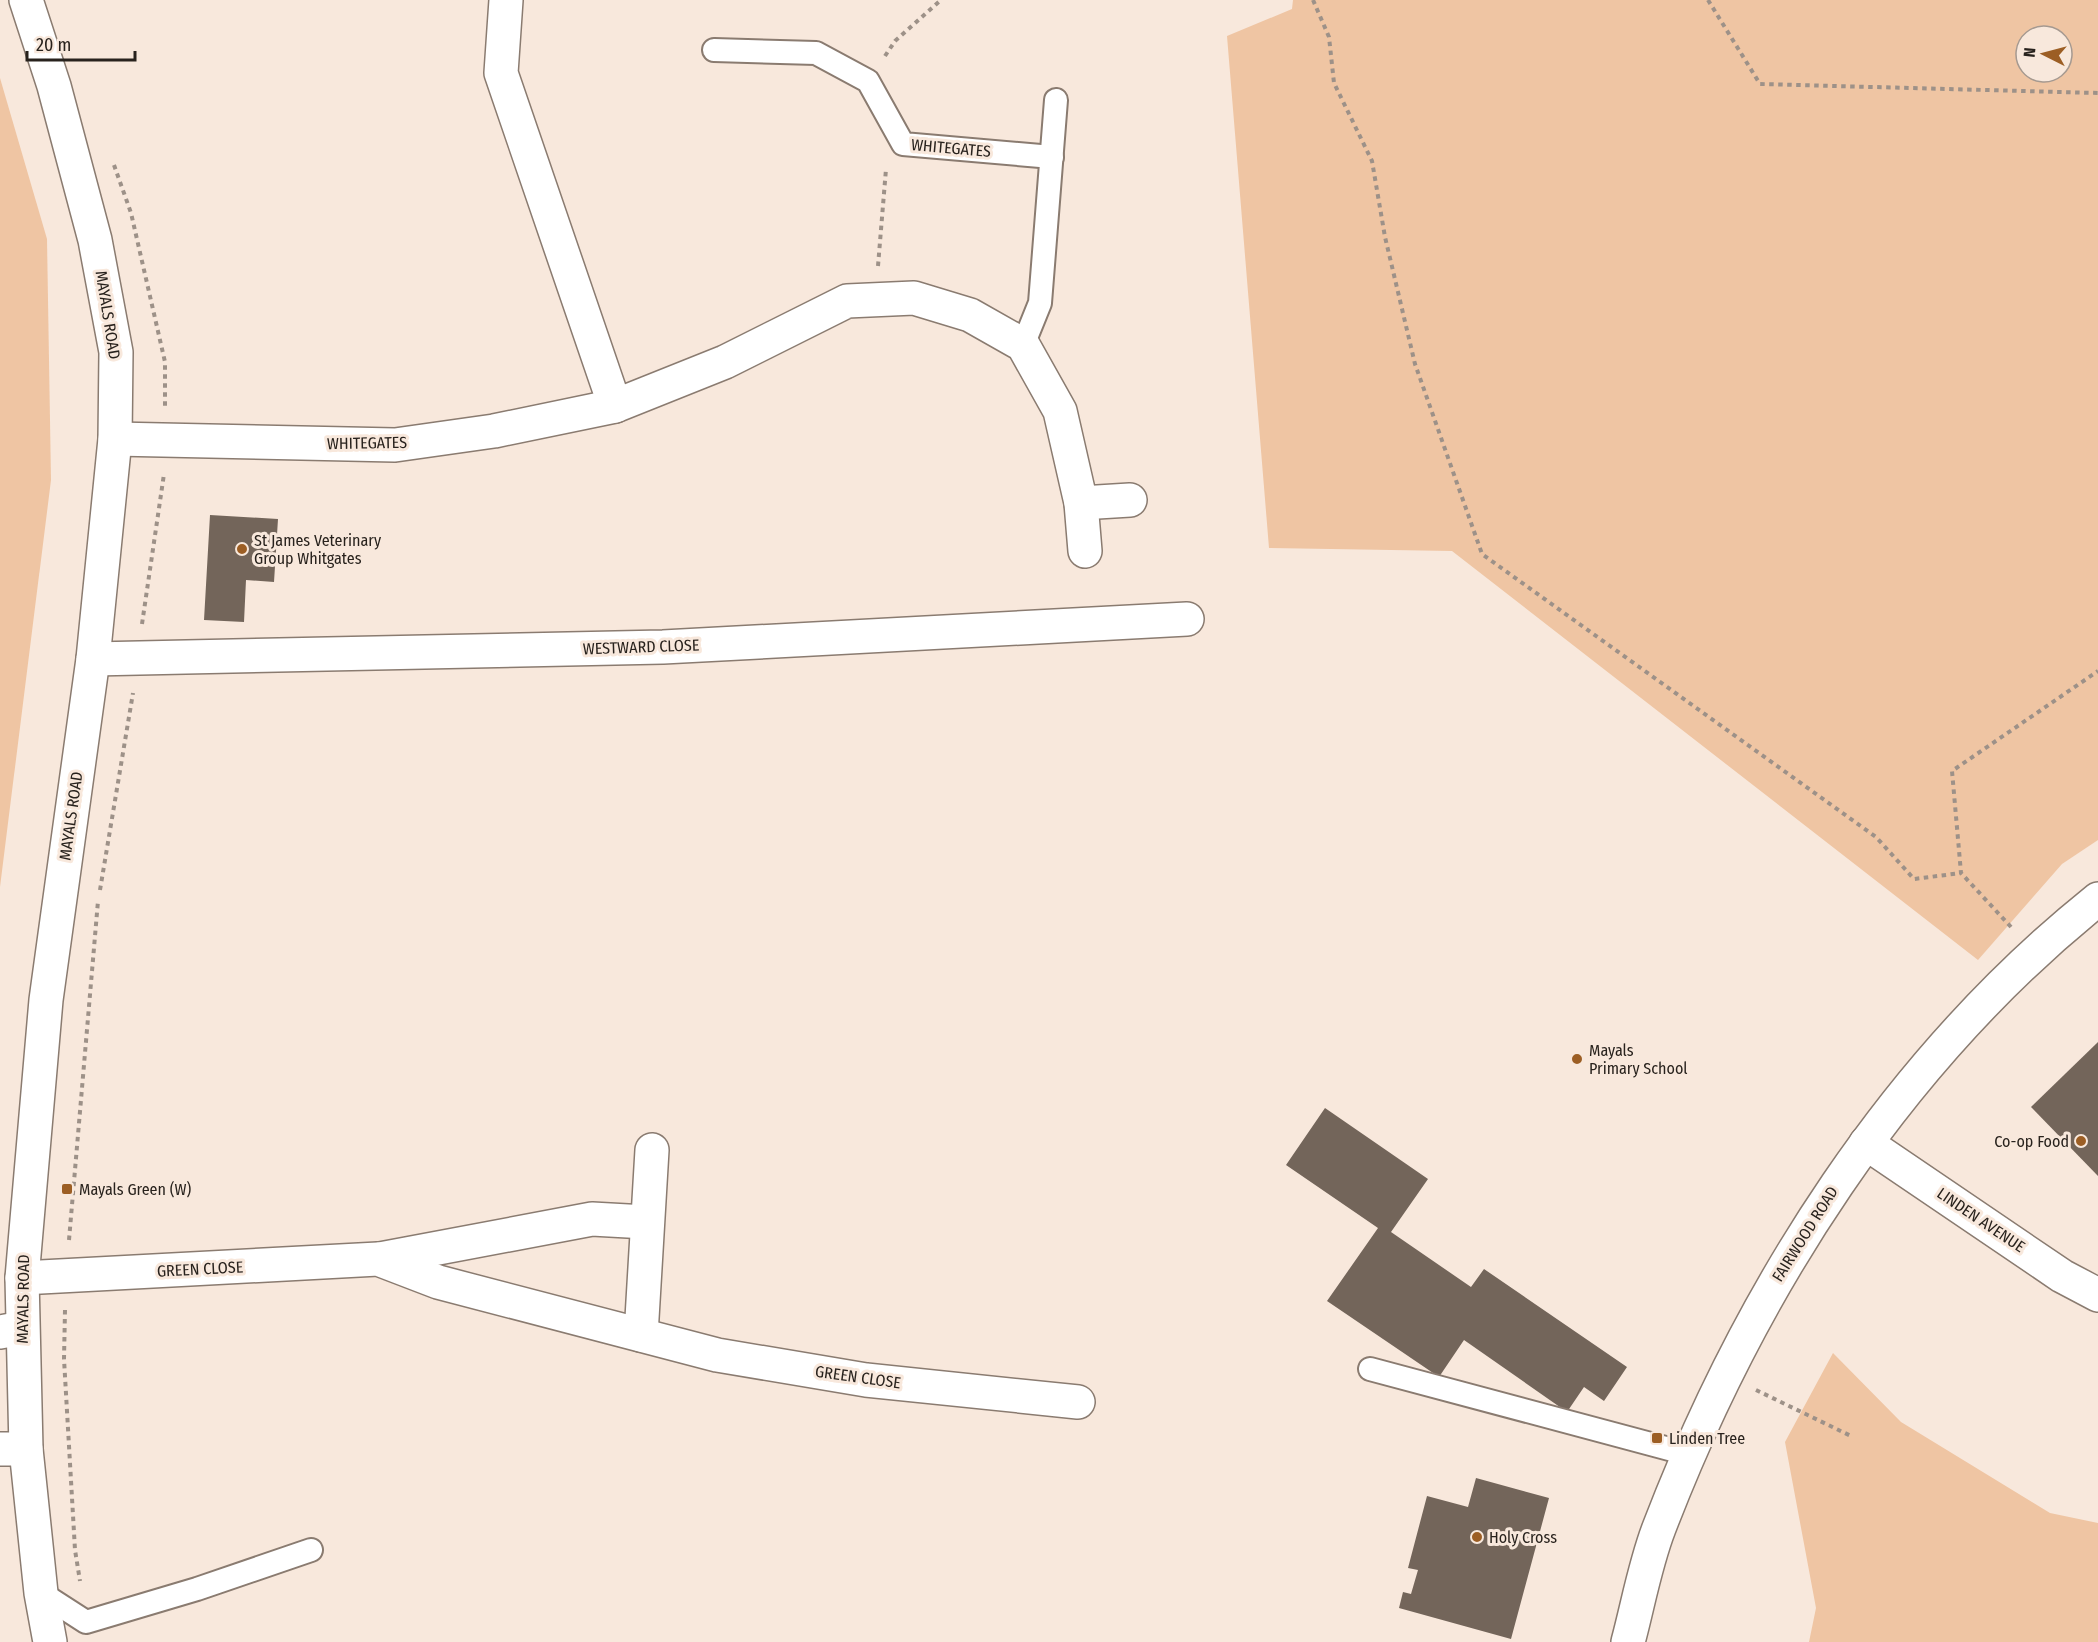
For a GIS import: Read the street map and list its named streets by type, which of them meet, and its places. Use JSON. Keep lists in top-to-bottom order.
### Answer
{
  "streets": {
    "street": [
      "WHITEGATES",
      "MAYALS ROAD",
      "WESTWARD CLOSE",
      "LINDEN AVENUE",
      "FAIRWOOD ROAD",
      "GREEN CLOSE"
    ]
  },
  "crossings": [
    ["WHITEGATES", "MAYALS ROAD"],
    ["MAYALS ROAD", "WESTWARD CLOSE"],
    ["MAYALS ROAD", "GREEN CLOSE"],
    ["LINDEN AVENUE", "FAIRWOOD ROAD"]
  ],
  "places": {
    "other": [
      "St James Veterinary Group Whitgates",
      "Mayals Primary School",
      "Co-op Food",
      "Holy Cross"
    ],
    "transit": ["Mayals Green (W)", "Linden Tree"]
  },
  "scale_bar": "20 m",
  "north": "left"
}
